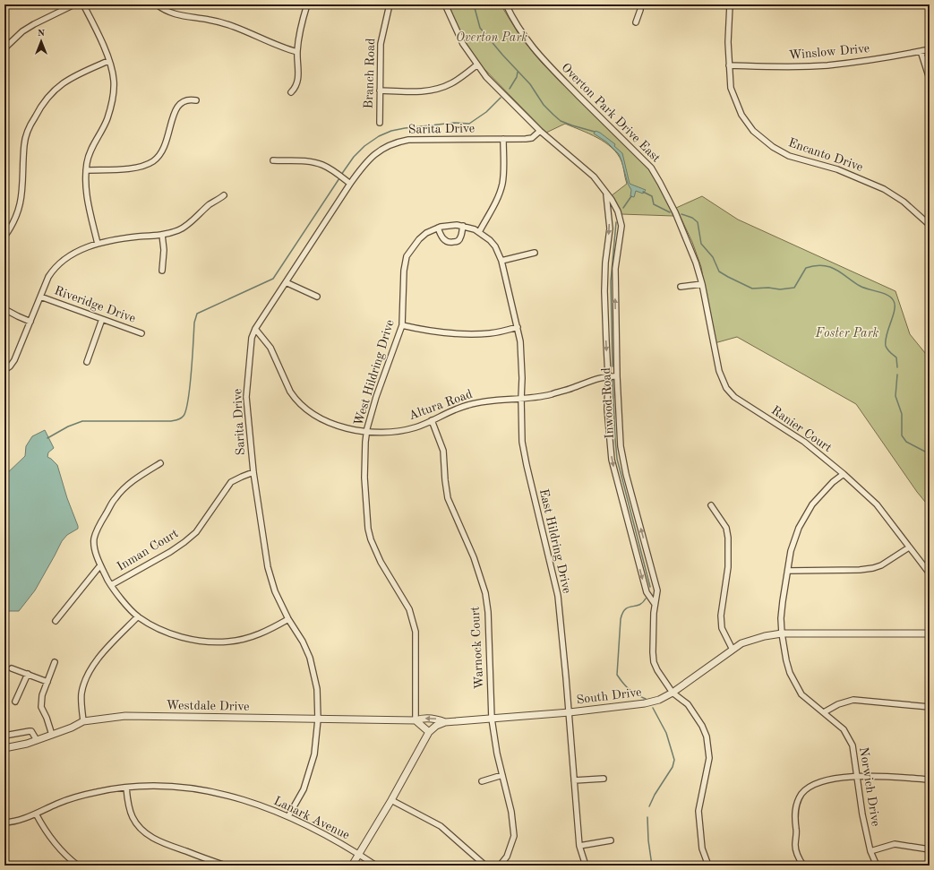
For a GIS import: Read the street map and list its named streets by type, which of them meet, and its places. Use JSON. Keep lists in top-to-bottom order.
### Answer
{
  "streets": {
    "street": [
      "Winslow Drive",
      "Branch Road",
      "Overton Park Drive East",
      "Sarita Drive",
      "Encanto Drive",
      "Riveridge Drive",
      "West Hildring Drive",
      "Inwood Road",
      "Altura Road",
      "Ranier Court",
      "East Hildring Drive",
      "Inman Court",
      "Warnock Court",
      "South Drive",
      "Westdale Drive",
      "Norwich Drive",
      "Lanark Avenue"
    ]
  },
  "crossings": [
    ["Winslow Drive", "Encanto Drive"],
    ["Overton Park Drive East", "Ranier Court"],
    ["Sarita Drive", "Inwood Road"],
    ["Sarita Drive", "Altura Road"],
    ["Sarita Drive", "Inman Court"],
    ["Sarita Drive", "Westdale Drive"],
    ["Sarita Drive", "Lanark Avenue"],
    ["West Hildring Drive", "Altura Road"],
    ["West Hildring Drive", "East Hildring Drive"],
    ["West Hildring Drive", "Westdale Drive"],
    ["Inwood Road", "Altura Road"],
    ["Inwood Road", "South Drive"],
    ["Altura Road", "East Hildring Drive"],
    ["Altura Road", "Warnock Court"],
    ["Ranier Court", "Norwich Drive"],
    ["East Hildring Drive", "South Drive"],
    ["Warnock Court", "South Drive"],
    ["South Drive", "Westdale Drive"],
    ["South Drive", "Norwich Drive"],
    ["South Drive", "Lanark Avenue"]
  ],
  "parks": ["Overton Park", "Foster Park"],
  "north": "top"
}
